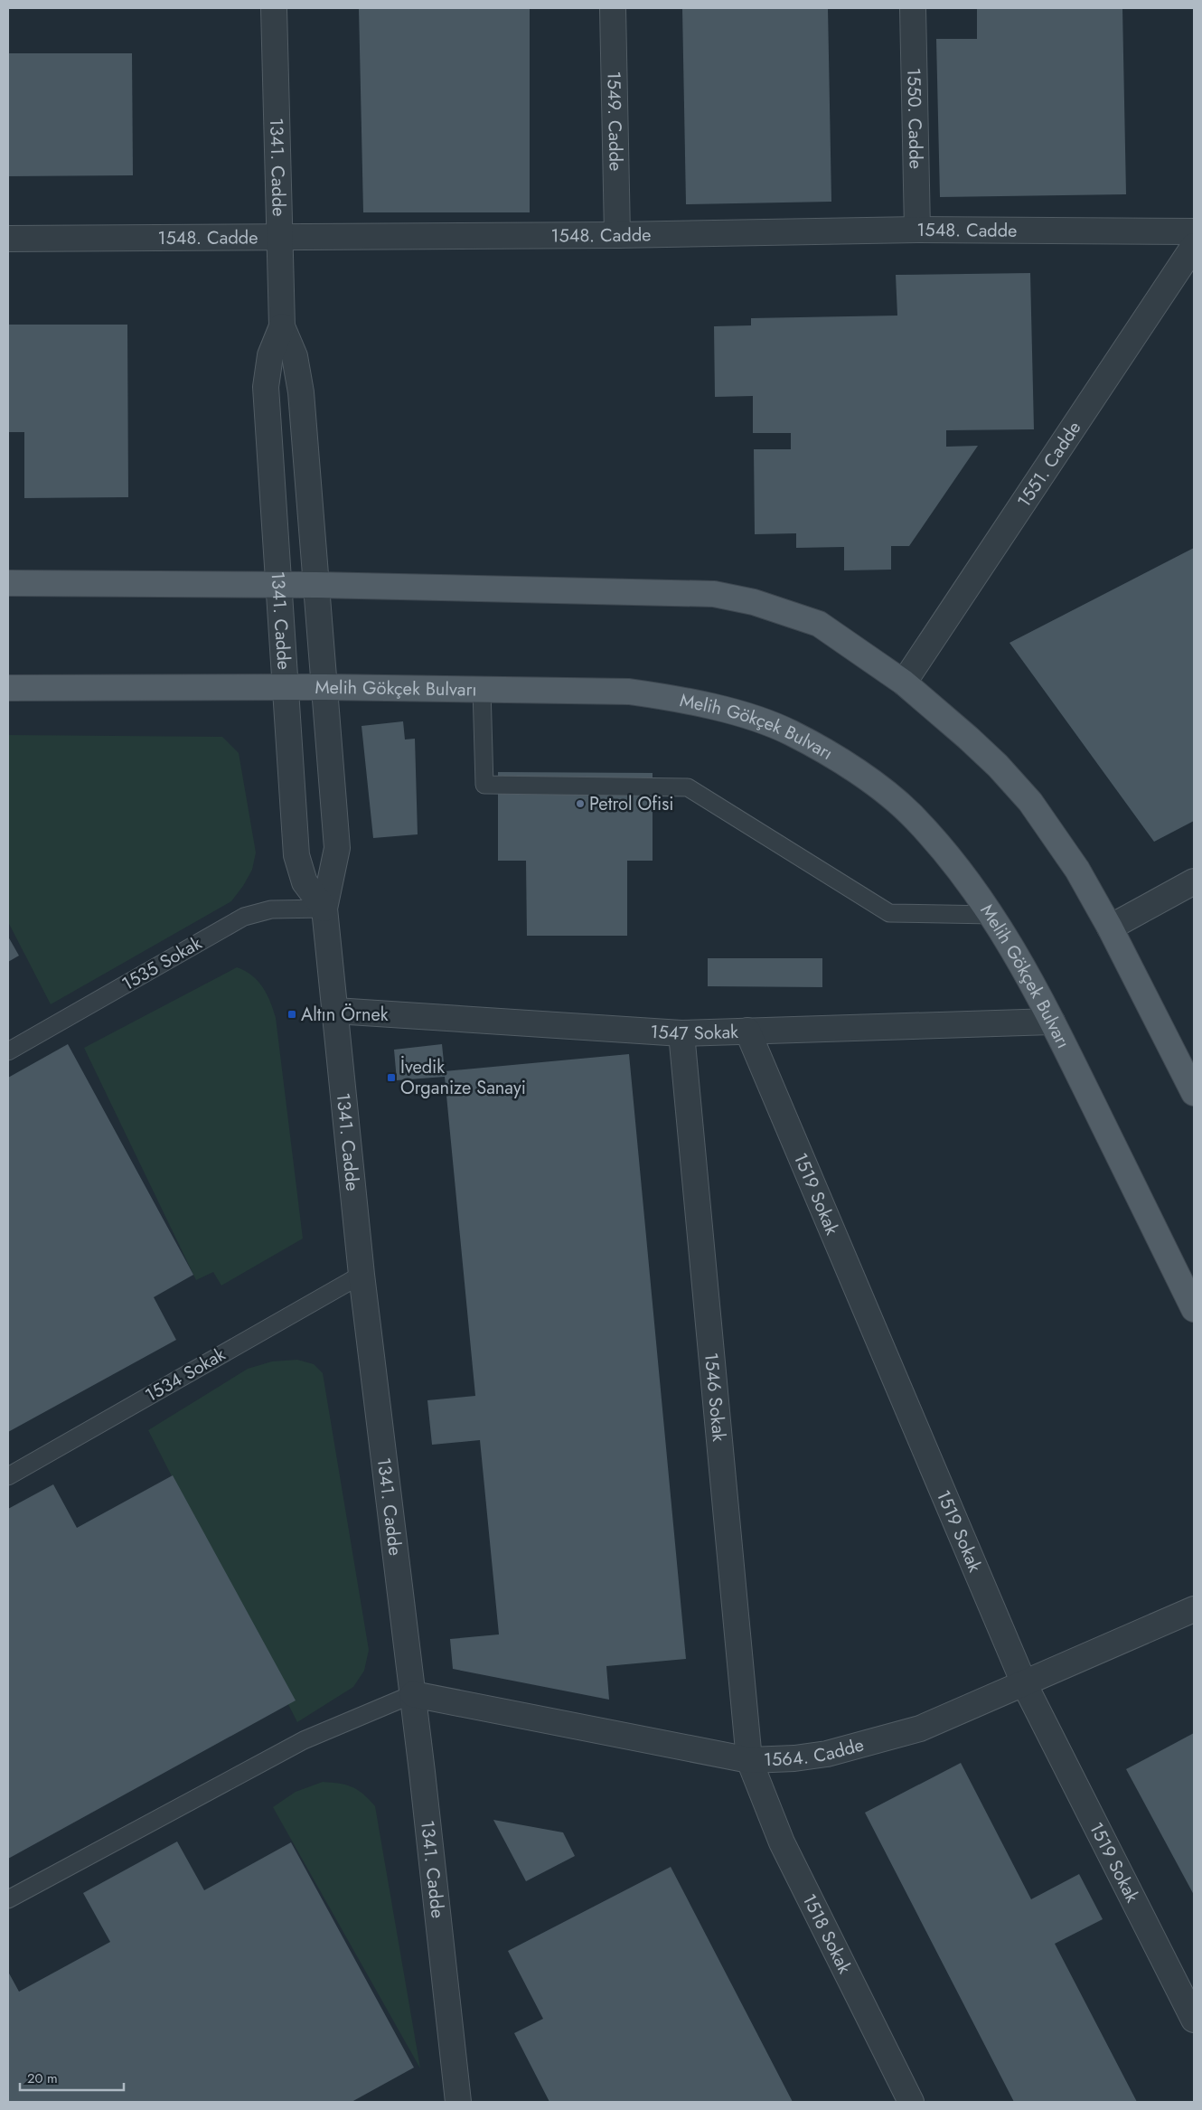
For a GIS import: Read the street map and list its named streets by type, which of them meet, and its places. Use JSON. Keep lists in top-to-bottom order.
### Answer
{
  "streets": {
    "main road": ["Melih Gökçek Bulvarı"],
    "street": [
      "1550. Cadde",
      "1549. Cadde",
      "1341. Cadde",
      "1548. Cadde",
      "1551. Cadde",
      "1547 Sokak",
      "1519 Sokak",
      "1546 Sokak",
      "1564. Cadde",
      "1518 Sokak"
    ],
    "lane": ["1535 Sokak", "1534 Sokak"]
  },
  "crossings": [
    ["1550. Cadde", "1548. Cadde"],
    ["1549. Cadde", "1548. Cadde"],
    ["1341. Cadde", "1548. Cadde"],
    ["1341. Cadde", "Melih Gökçek Bulvarı"],
    ["1341. Cadde", "1535 Sokak"],
    ["1341. Cadde", "1547 Sokak"],
    ["1341. Cadde", "1534 Sokak"],
    ["1341. Cadde", "1564. Cadde"],
    ["Melih Gökçek Bulvarı", "1547 Sokak"],
    ["1547 Sokak", "1519 Sokak"],
    ["1547 Sokak", "1546 Sokak"],
    ["1519 Sokak", "1564. Cadde"],
    ["1546 Sokak", "1564. Cadde"],
    ["1546 Sokak", "1518 Sokak"],
    ["1564. Cadde", "1518 Sokak"]
  ],
  "places": {
    "other": ["Petrol Ofisi"],
    "transit": ["Altın Örnek", "İvedik Organize Sanayi"]
  },
  "scale_bar": "20 m"
}
